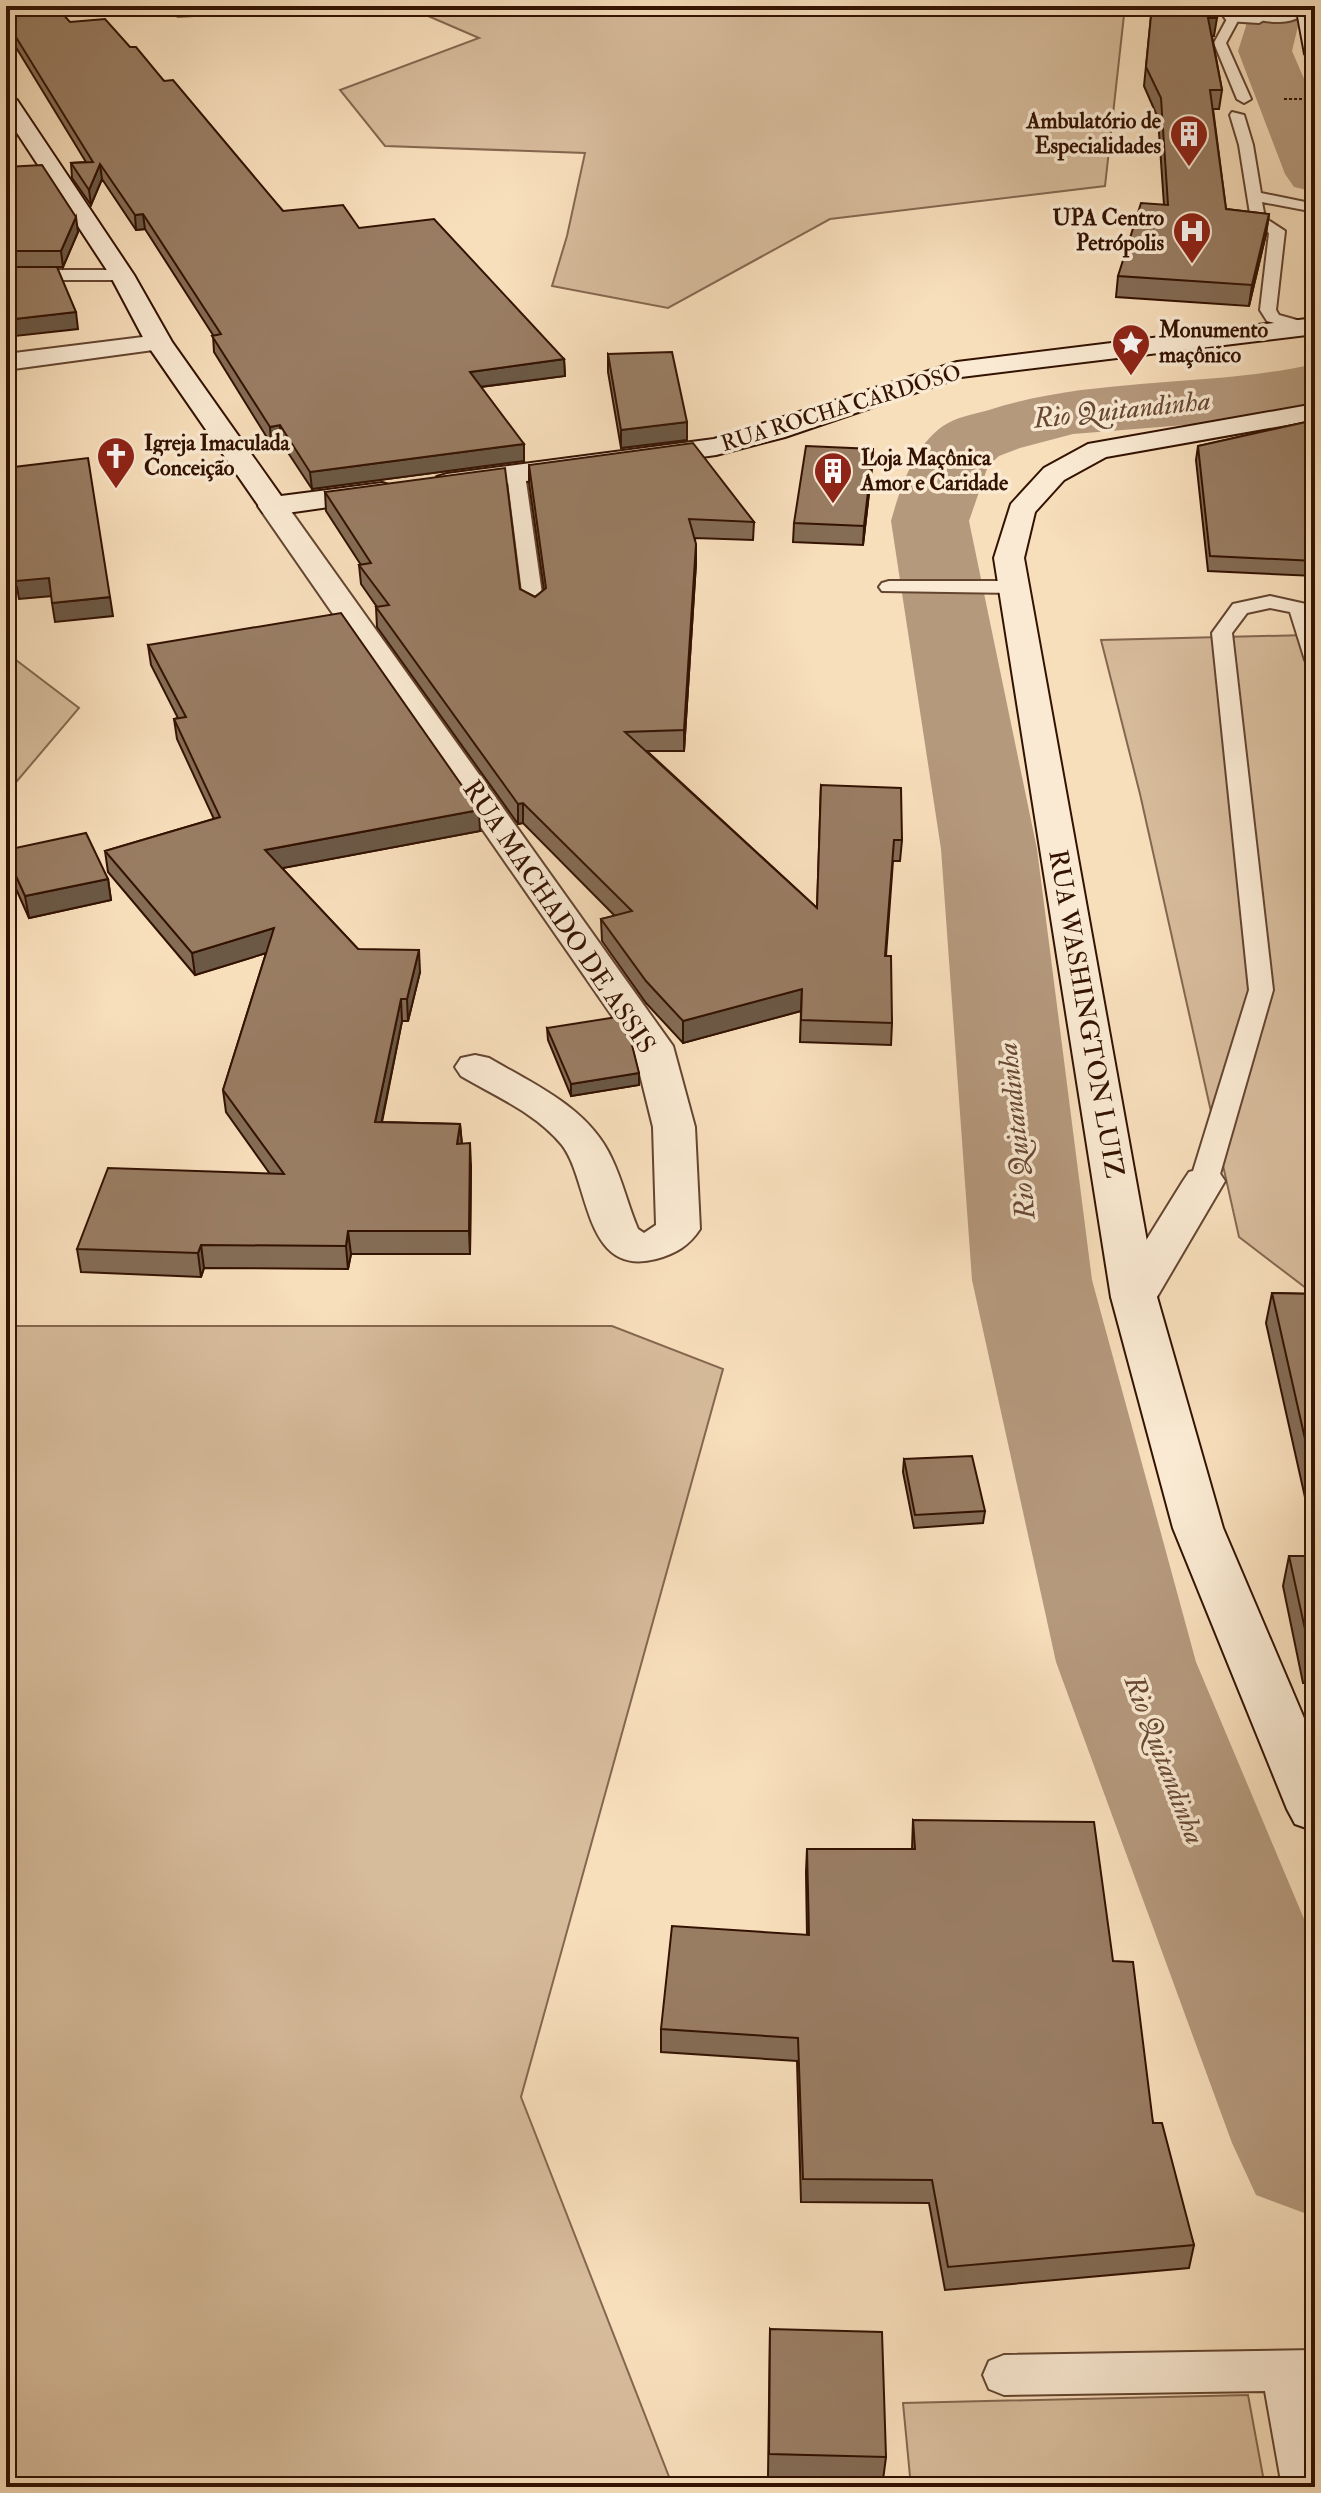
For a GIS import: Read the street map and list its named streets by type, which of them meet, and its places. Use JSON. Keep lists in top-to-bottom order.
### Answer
{
  "streets": {
    "main road": ["RUA ROCHA CARDOSO", "RUA MACHADO DE ASSIS", "RUA WASHINGTON LUIZ"]
  },
  "crossings": [
    ["RUA ROCHA CARDOSO", "RUA MACHADO DE ASSIS"]
  ],
  "water": ["Rio Quitandinha"],
  "places": {
    "building": ["Ambulatório de Especialidades", "Loja Maçônica Amor e Caridade"],
    "hospital": ["UPA Centro Petrópolis"],
    "place": ["Monumento maçônico"],
    "church": ["Igreja Imaculada Conceição"]
  }
}
